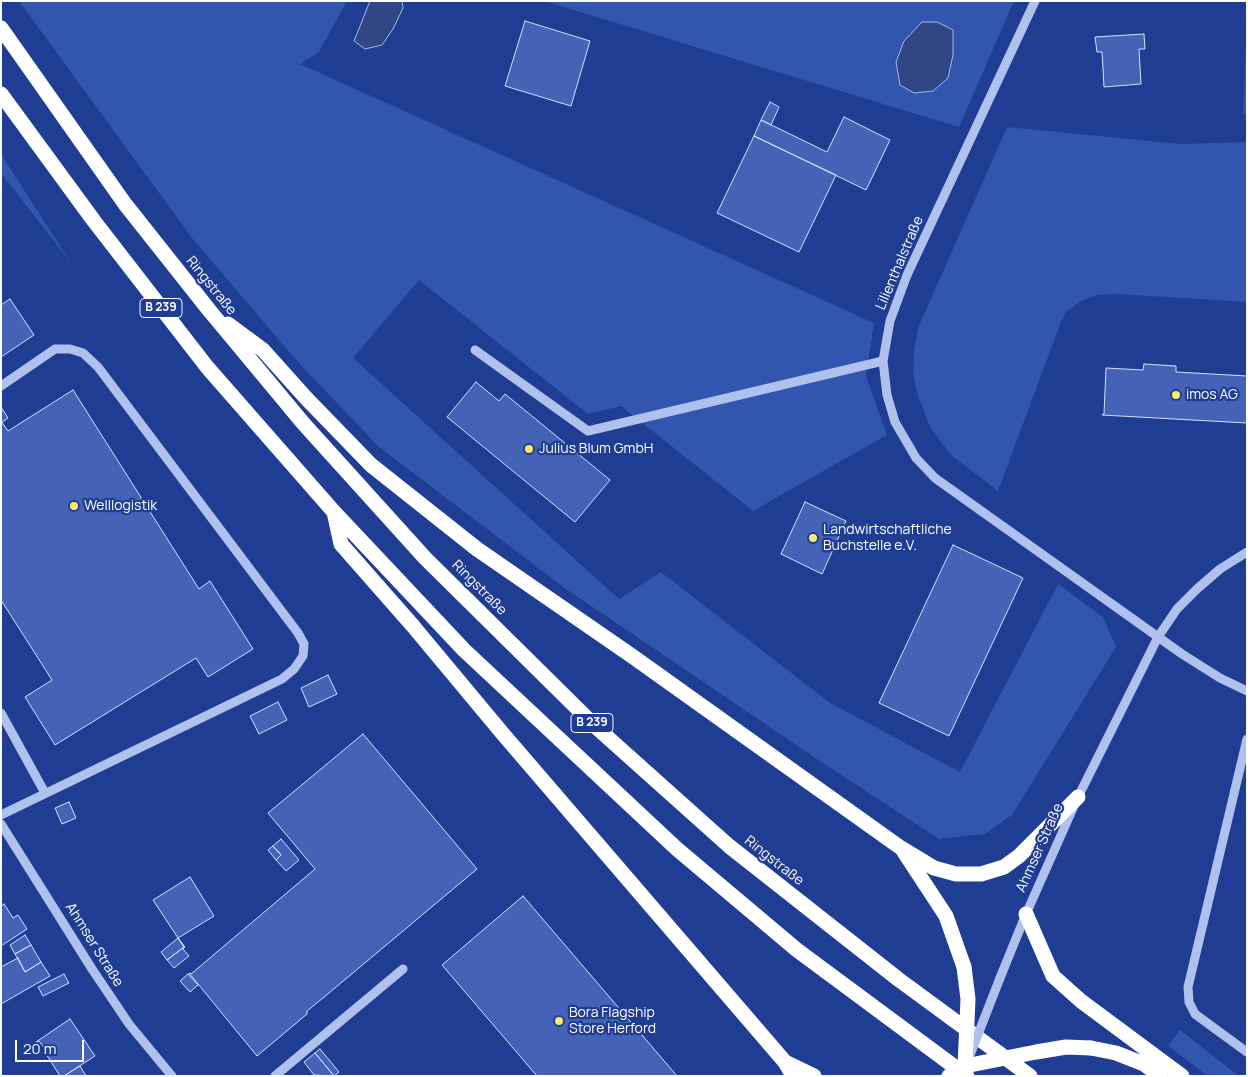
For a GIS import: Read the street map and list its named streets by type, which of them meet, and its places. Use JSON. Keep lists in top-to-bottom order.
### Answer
{
  "streets": {
    "highway": ["Ringstraße", "B 239"],
    "street": ["Lilienthalstraße", "Ahmser Straße"]
  },
  "crossings": [
    ["Lilienthalstraße", "Ahmser Straße"],
    ["B 239", "Ahmser Straße"]
  ],
  "places": [
    "imos AG",
    "Julius Blum GmbH",
    "Welllogistik",
    "Landwirtschaftliche Buchstelle e.V.",
    "Bora Flagship Store Herford"
  ],
  "scale_bar": "20 m"
}
